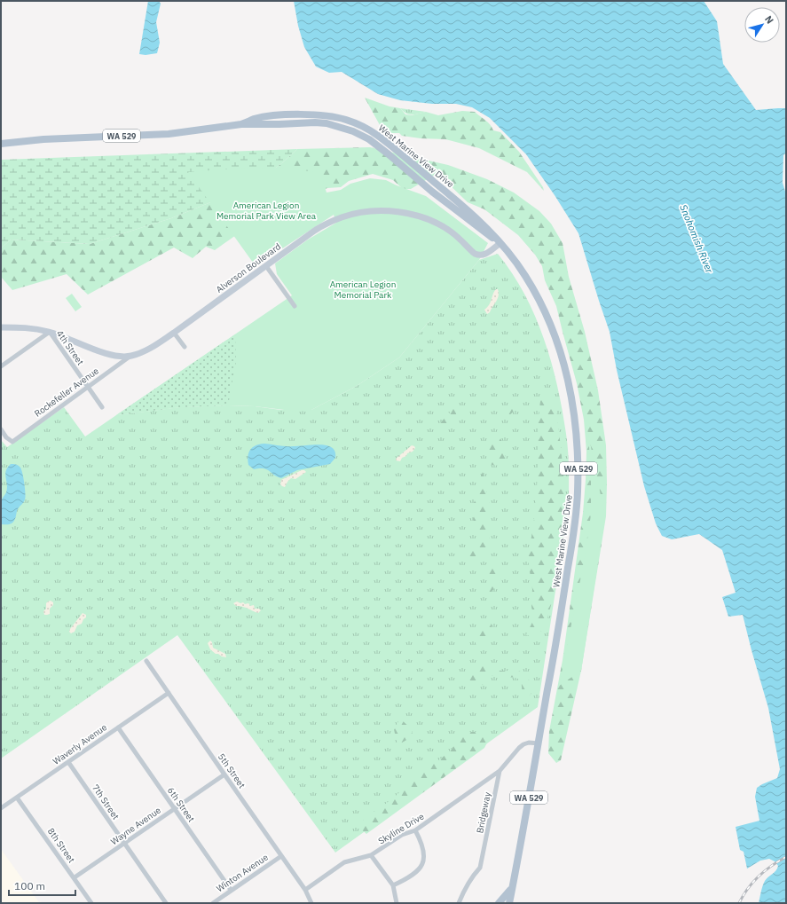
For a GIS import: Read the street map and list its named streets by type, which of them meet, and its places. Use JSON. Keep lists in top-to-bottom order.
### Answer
{
  "streets": {
    "main road": ["WA 529", "West Marine View Drive", "Alverson Boulevard"],
    "street": [
      "4th Street",
      "Rockefeller Avenue",
      "Waverly Avenue",
      "5th Street",
      "7th Street",
      "6th Street",
      "Bridgeway",
      "Wayne Avenue",
      "Skyline Drive",
      "8th Street",
      "Winton Avenue"
    ]
  },
  "crossings": [
    ["WA 529", "West Marine View Drive"],
    ["WA 529", "Bridgeway"],
    ["West Marine View Drive", "Alverson Boulevard"],
    ["West Marine View Drive", "Bridgeway"],
    ["Alverson Boulevard", "4th Street"],
    ["Alverson Boulevard", "Rockefeller Avenue"],
    ["4th Street", "Rockefeller Avenue"],
    ["Waverly Avenue", "5th Street"],
    ["Waverly Avenue", "7th Street"],
    ["Waverly Avenue", "6th Street"],
    ["Waverly Avenue", "8th Street"],
    ["5th Street", "Wayne Avenue"],
    ["5th Street", "Skyline Drive"],
    ["5th Street", "Winton Avenue"],
    ["7th Street", "Wayne Avenue"],
    ["6th Street", "Wayne Avenue"],
    ["6th Street", "Winton Avenue"],
    ["Bridgeway", "Skyline Drive"],
    ["Wayne Avenue", "8th Street"]
  ],
  "water": ["Snohomish River"],
  "parks": ["American Legion Memorial Park View Area", "American Legion Memorial Park"],
  "scale_bar": "100 m",
  "north": "top right"
}
